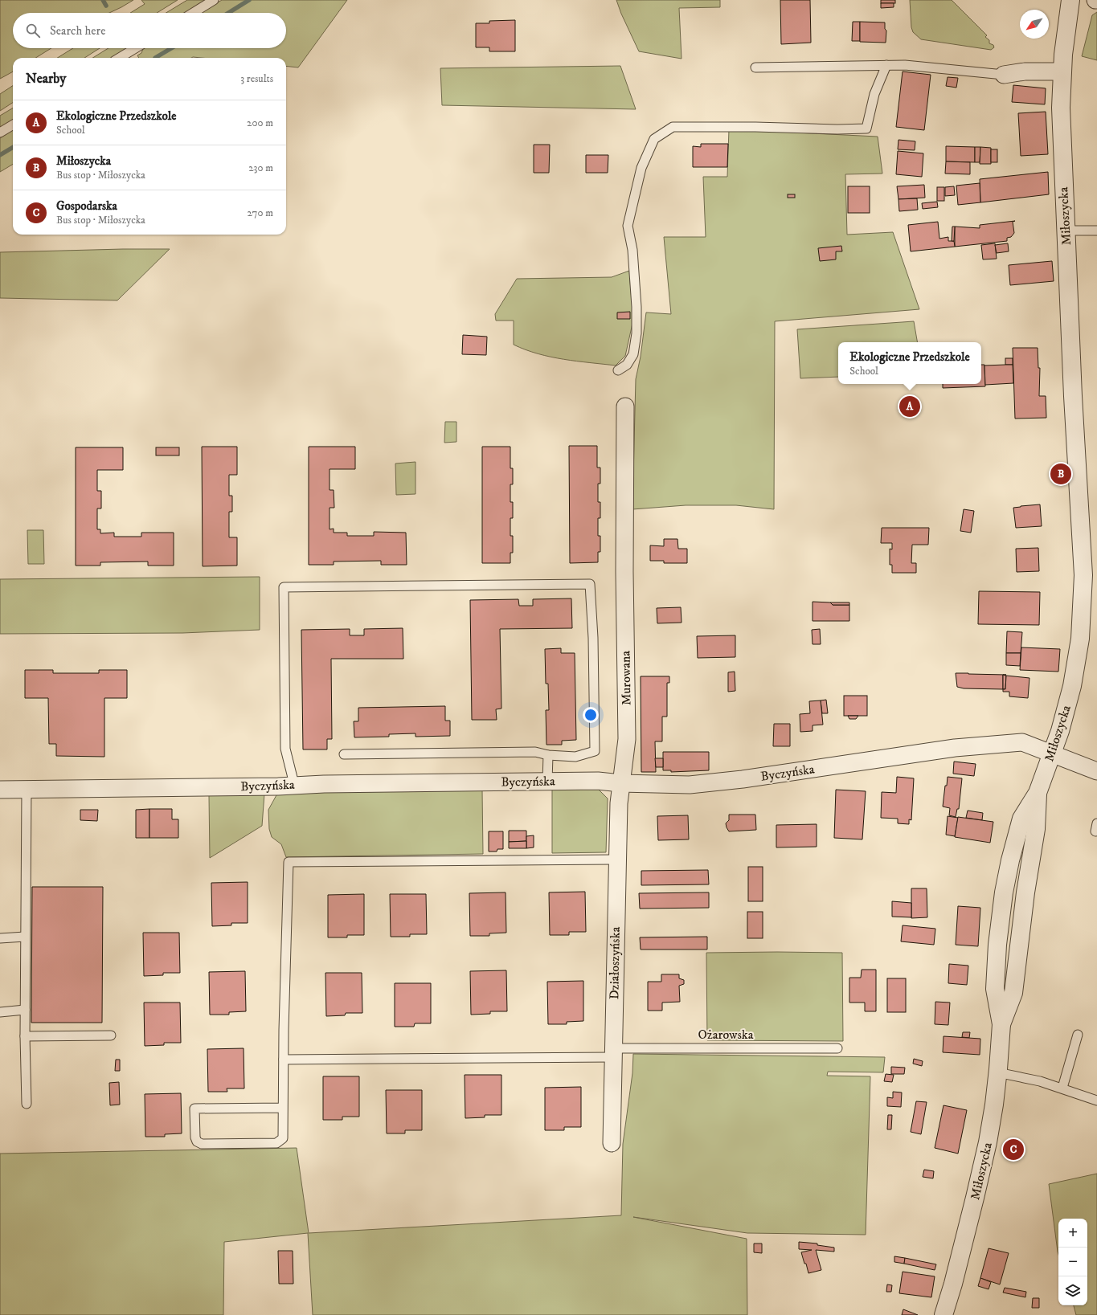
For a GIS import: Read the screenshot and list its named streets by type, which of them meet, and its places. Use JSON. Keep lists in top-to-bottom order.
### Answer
{
  "streets": {
    "street": [
      "Miłoszycka",
      "Murowana",
      "Byczyńska",
      "Działoszyńska"
    ],
    "lane": ["Ożarowska"]
  },
  "crossings": [
    ["Miłoszycka", "Byczyńska"],
    ["Murowana", "Byczyńska"],
    ["Murowana", "Działoszyńska"],
    ["Byczyńska", "Działoszyńska"],
    ["Działoszyńska", "Ożarowska"]
  ],
  "north": "bottom left",
  "page": {
    "search": "Search here",
    "heading": ["Nearby", "3 results"],
    "list": [
      {
        "mark": "A",
        "name": "Ekologiczne Przedszkole",
        "note": "School",
        "value": "200 m"
      },
      {
        "mark": "B",
        "name": "Miłoszycka",
        "note": "Bus stop · Miłoszycka",
        "value": "230 m"
      },
      {
        "mark": "C",
        "name": "Gospodarska",
        "note": "Bus stop · Miłoszycka",
        "value": "270 m"
      }
    ],
    "popup": ["Ekologiczne Przedszkole", "School"],
    "pins": ["A", "B", "C"],
    "map_buttons": ["+", "−"]
  }
}
